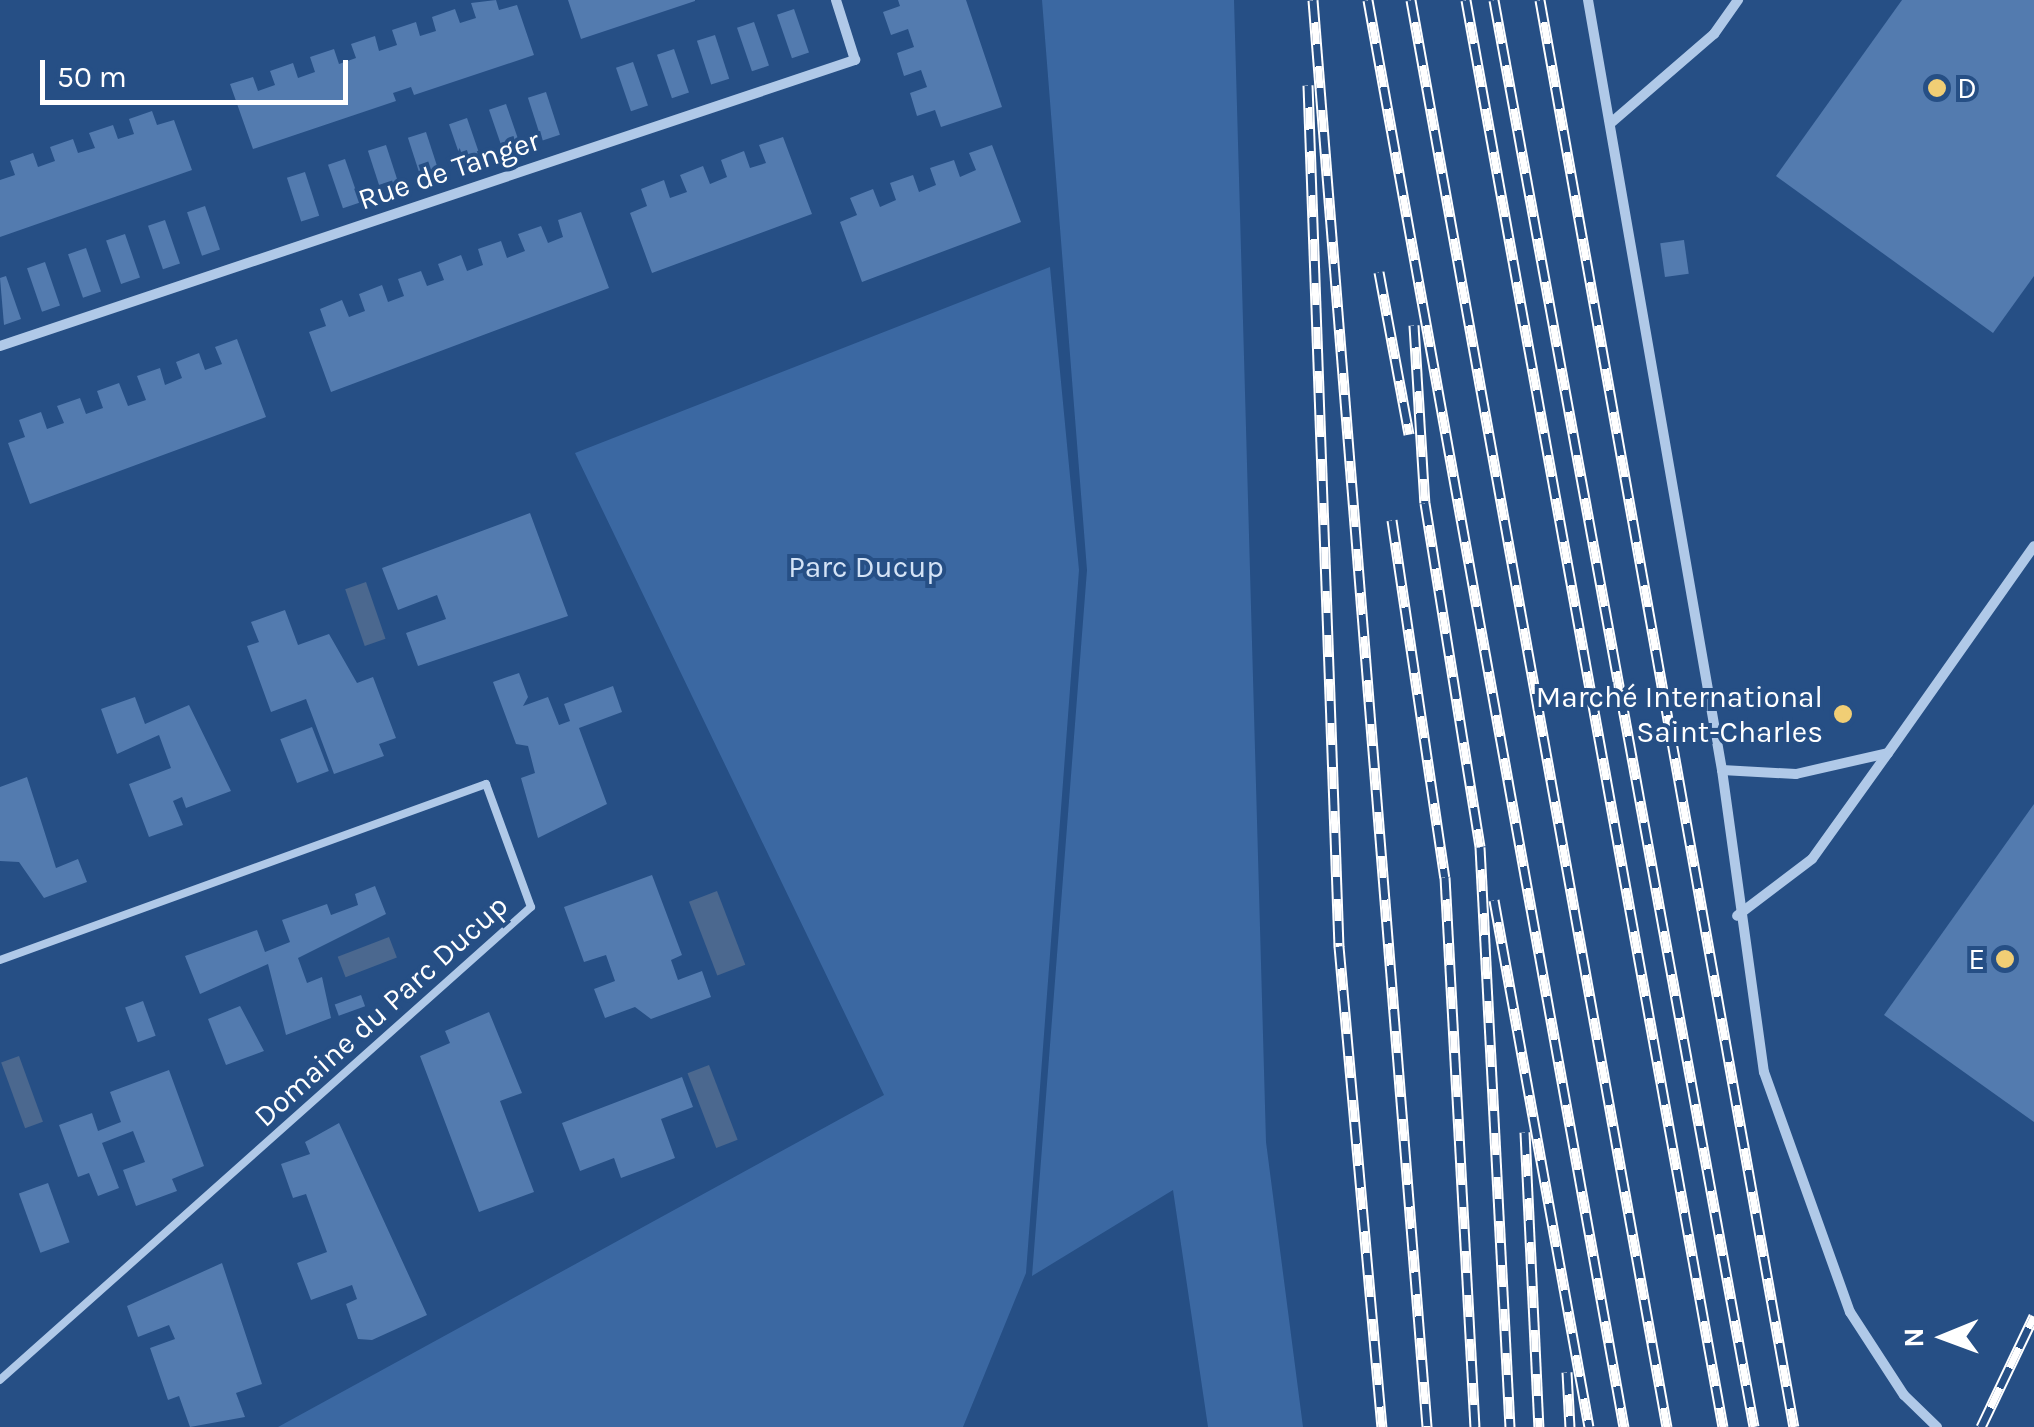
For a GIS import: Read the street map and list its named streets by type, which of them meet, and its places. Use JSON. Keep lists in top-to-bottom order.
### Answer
{
  "streets": {
    "street": ["Rue de Tanger"],
    "lane": ["Domaine du Parc Ducup"]
  },
  "parks": ["Parc Ducup"],
  "places": ["D", "Marché International Saint-Charles", "E"],
  "scale_bar": "50 m",
  "north": "left"
}
